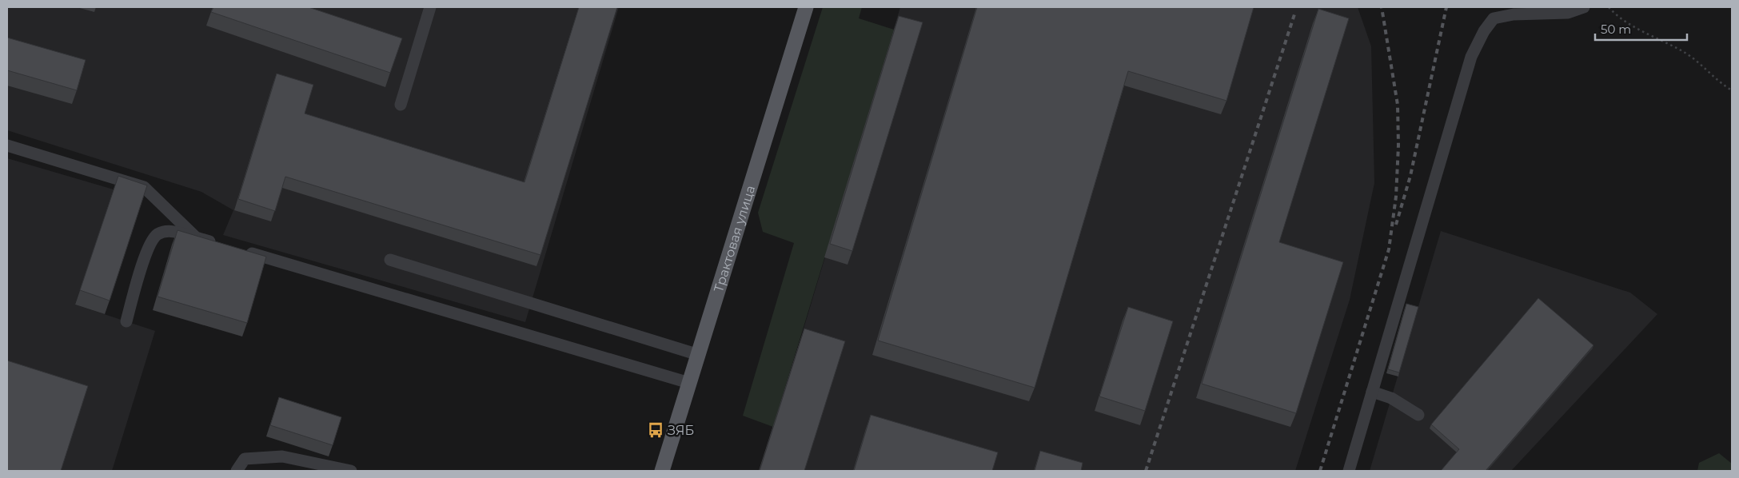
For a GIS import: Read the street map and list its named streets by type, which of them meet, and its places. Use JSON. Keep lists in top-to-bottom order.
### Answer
{
  "streets": {
    "main road": ["Трактовая улица"]
  },
  "places": {
    "bus stop": ["ЗЯБ"]
  },
  "scale_bar": "50 m"
}
